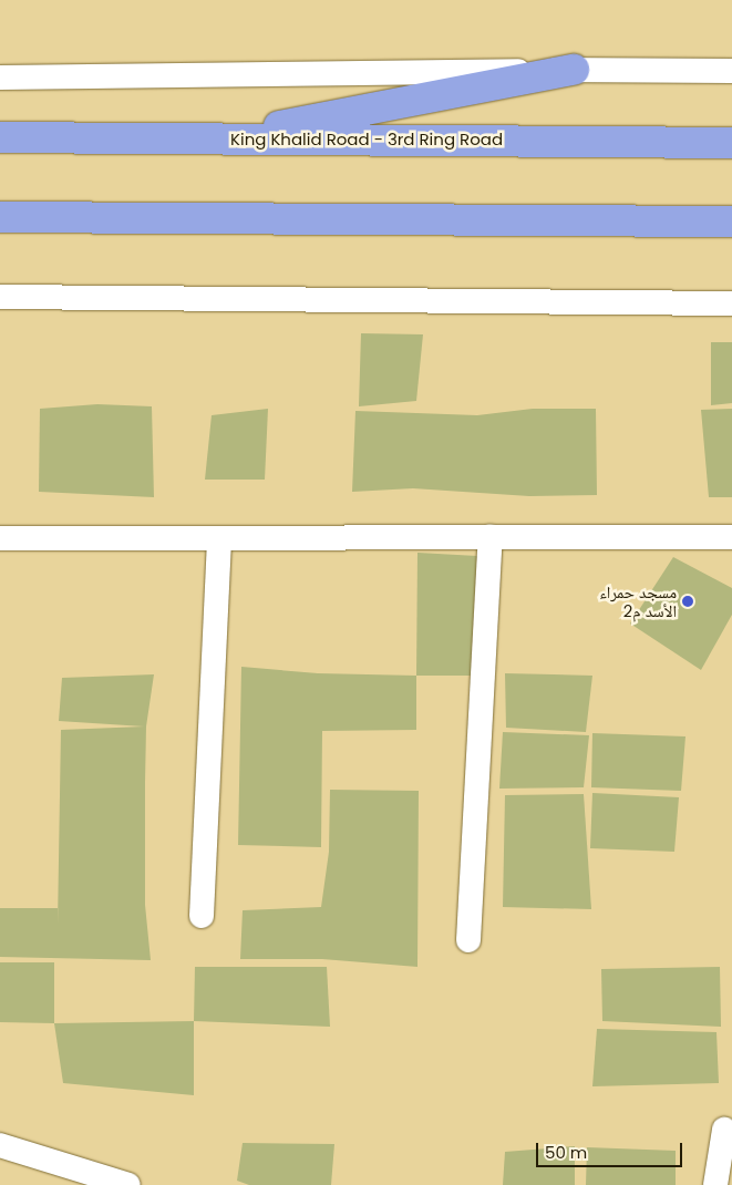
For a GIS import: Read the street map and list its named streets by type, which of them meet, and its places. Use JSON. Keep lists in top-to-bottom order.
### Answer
{
  "streets": {
    "highway": ["King Khalid Road - 3rd Ring Road"]
  },
  "places": ["مسجد حمراء الأسد م2"],
  "scale_bar": "50 m"
}
